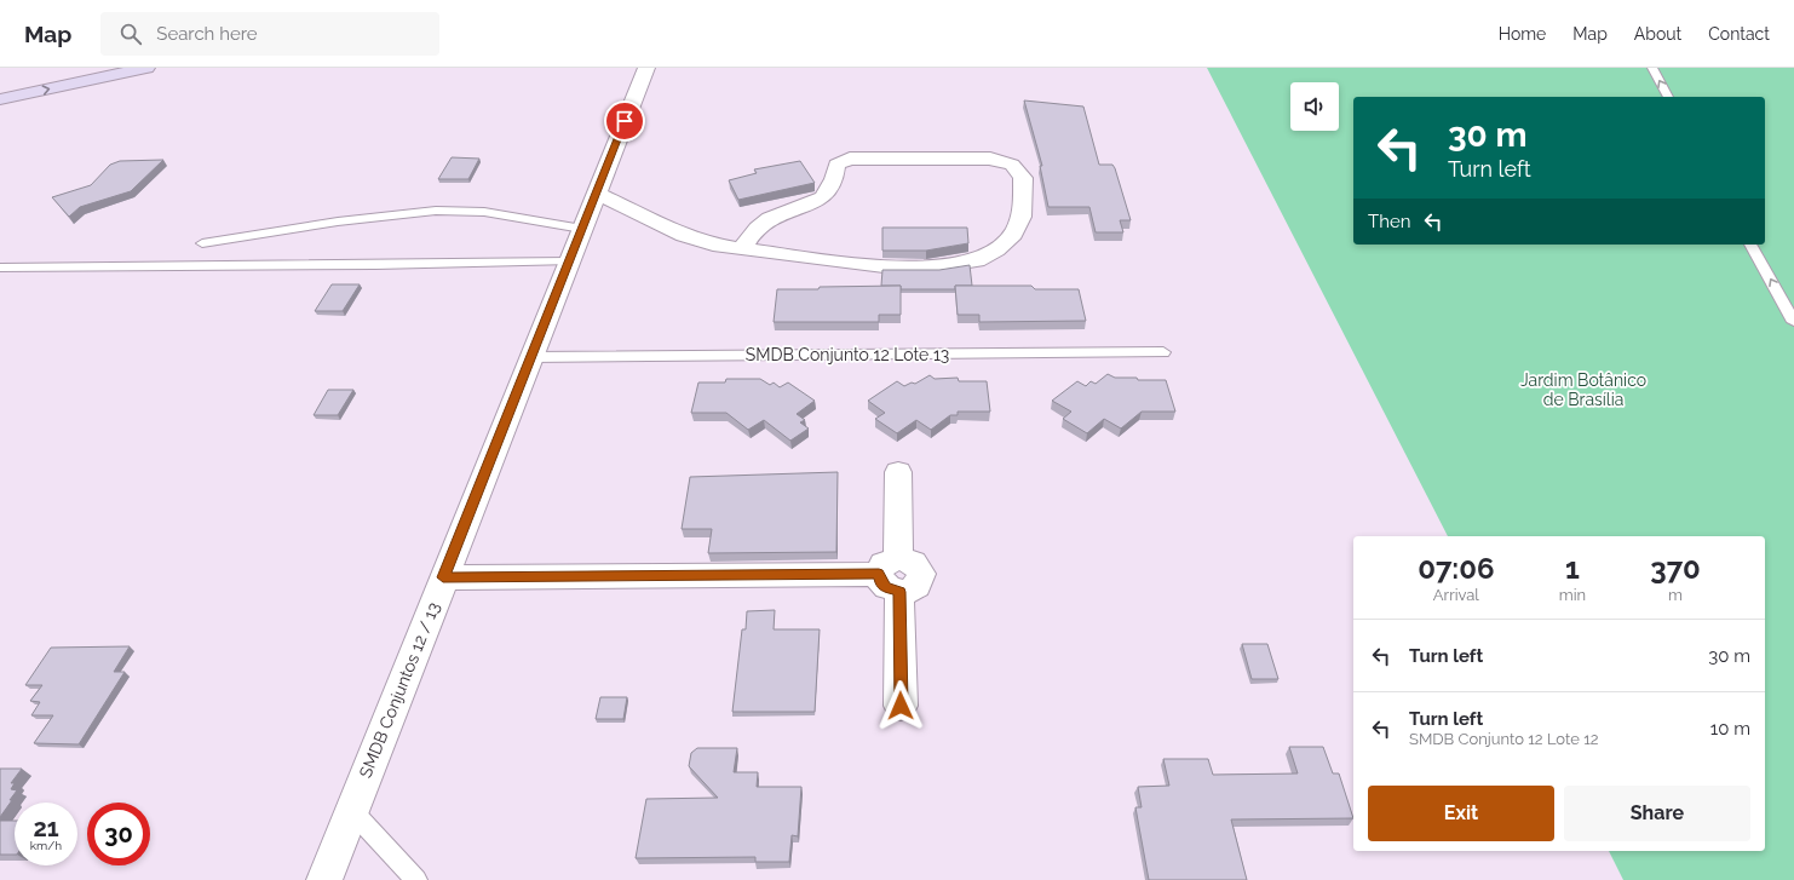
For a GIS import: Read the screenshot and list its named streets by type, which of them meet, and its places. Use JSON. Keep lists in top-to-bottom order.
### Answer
{
  "streets": {
    "street": ["SMDB Conjuntos 12 / 13"],
    "lane": ["SMDB Conjunto 12 Lote 13"]
  },
  "crossings": [
    ["SMDB Conjunto 12 Lote 13", "SMDB Conjuntos 12 / 13"]
  ],
  "parks": ["Jardim Botânico de Brasília"],
  "page": {
    "header": "Map",
    "search": "Search here",
    "nav": [
      "Home",
      "Map",
      "About",
      "Contact"
    ],
    "turn": ["30 m", "Turn left"],
    "then": "Then",
    "eta": [
      "07:06",
      "Arrival",
      "1",
      "min",
      "370",
      "m"
    ],
    "list": [
      {
        "name": "Turn left",
        "value": "30 m"
      },
      {
        "name": "Turn left",
        "note": "SMDB Conjunto 12 Lote 12",
        "value": "10 m"
      }
    ],
    "buttons": ["Exit", "Share"],
    "speed": "21 km/h",
    "limit": "30"
  }
}
